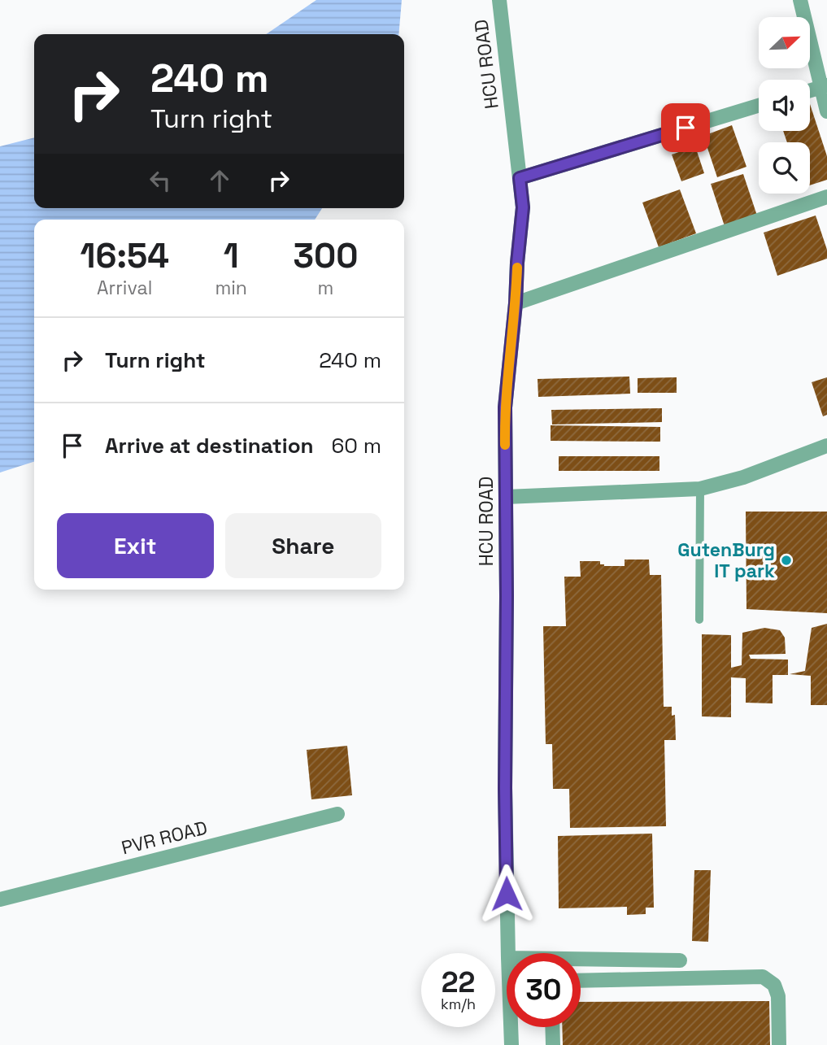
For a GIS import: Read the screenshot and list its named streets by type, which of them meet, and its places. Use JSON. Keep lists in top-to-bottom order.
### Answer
{
  "streets": {
    "street": ["HCU ROAD", "PVR ROAD"]
  },
  "places": ["GutenBurg IT park"],
  "north": "top right",
  "page": {
    "turn": ["240 m", "Turn right"],
    "eta": [
      "16:54",
      "Arrival",
      "1",
      "min",
      "300",
      "m"
    ],
    "list": [
      {
        "name": "Turn right",
        "value": "240 m"
      },
      {
        "name": "Arrive at destination",
        "value": "60 m"
      }
    ],
    "buttons": ["Exit", "Share"],
    "speed": "22 km/h",
    "limit": "30"
  }
}
